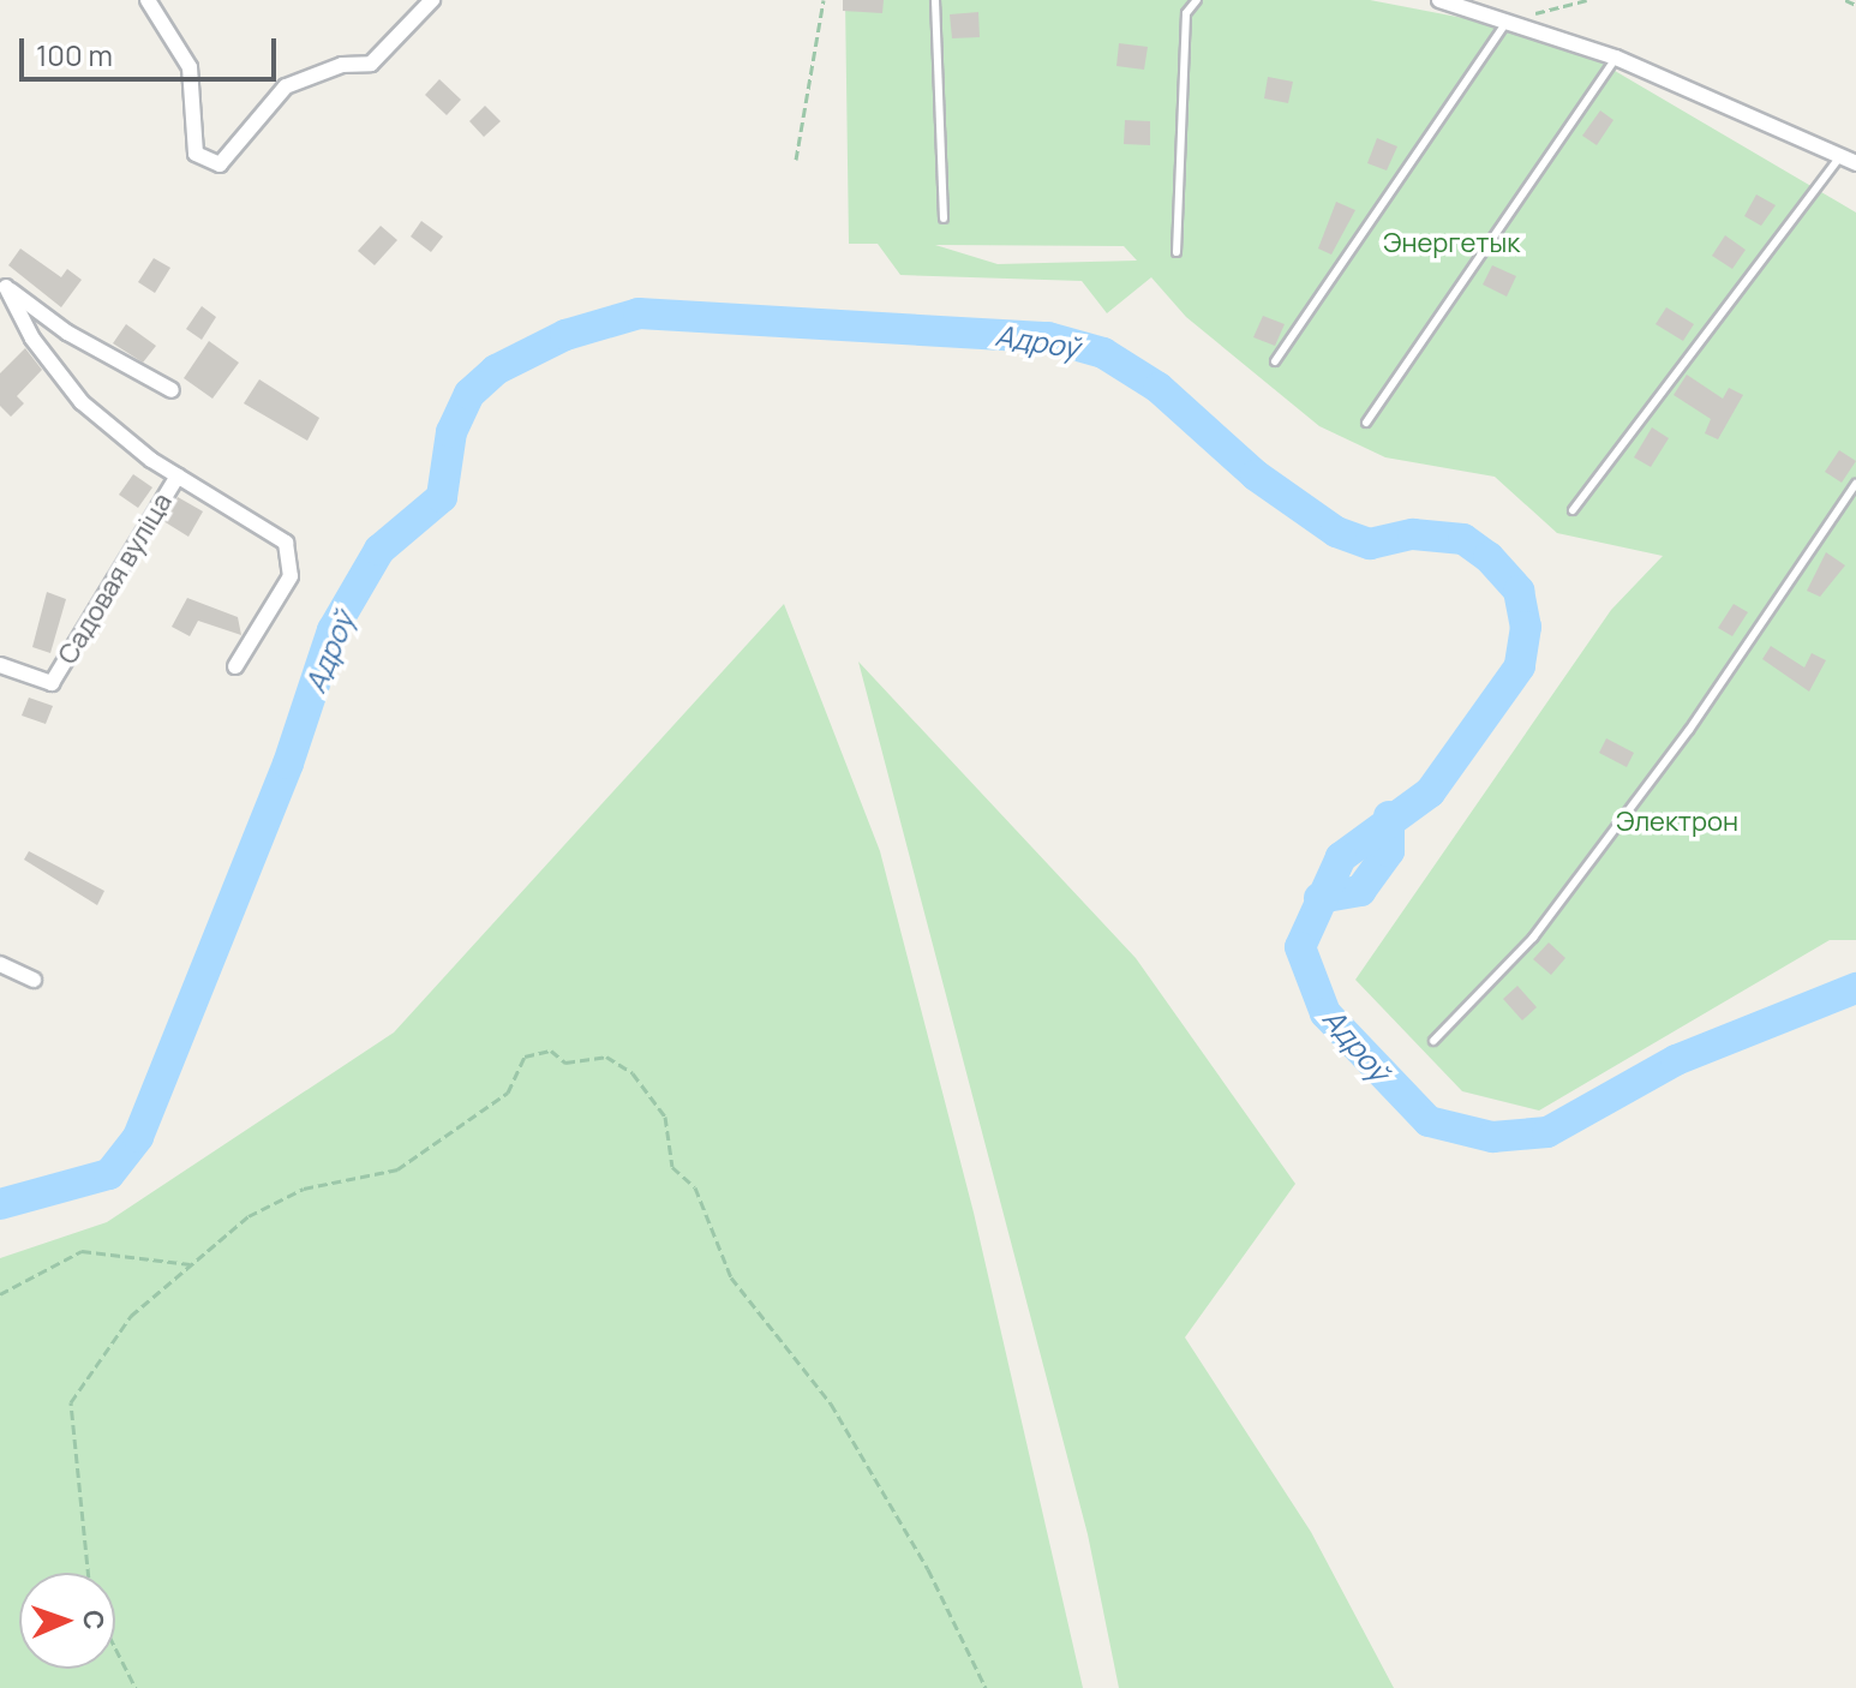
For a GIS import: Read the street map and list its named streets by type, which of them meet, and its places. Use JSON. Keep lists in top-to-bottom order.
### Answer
{
  "streets": {
    "street": ["Садовая вуліца"]
  },
  "water": ["Адроў"],
  "parks": ["Энергетык", "Электрон"],
  "scale_bar": "100 m",
  "north": "right"
}
